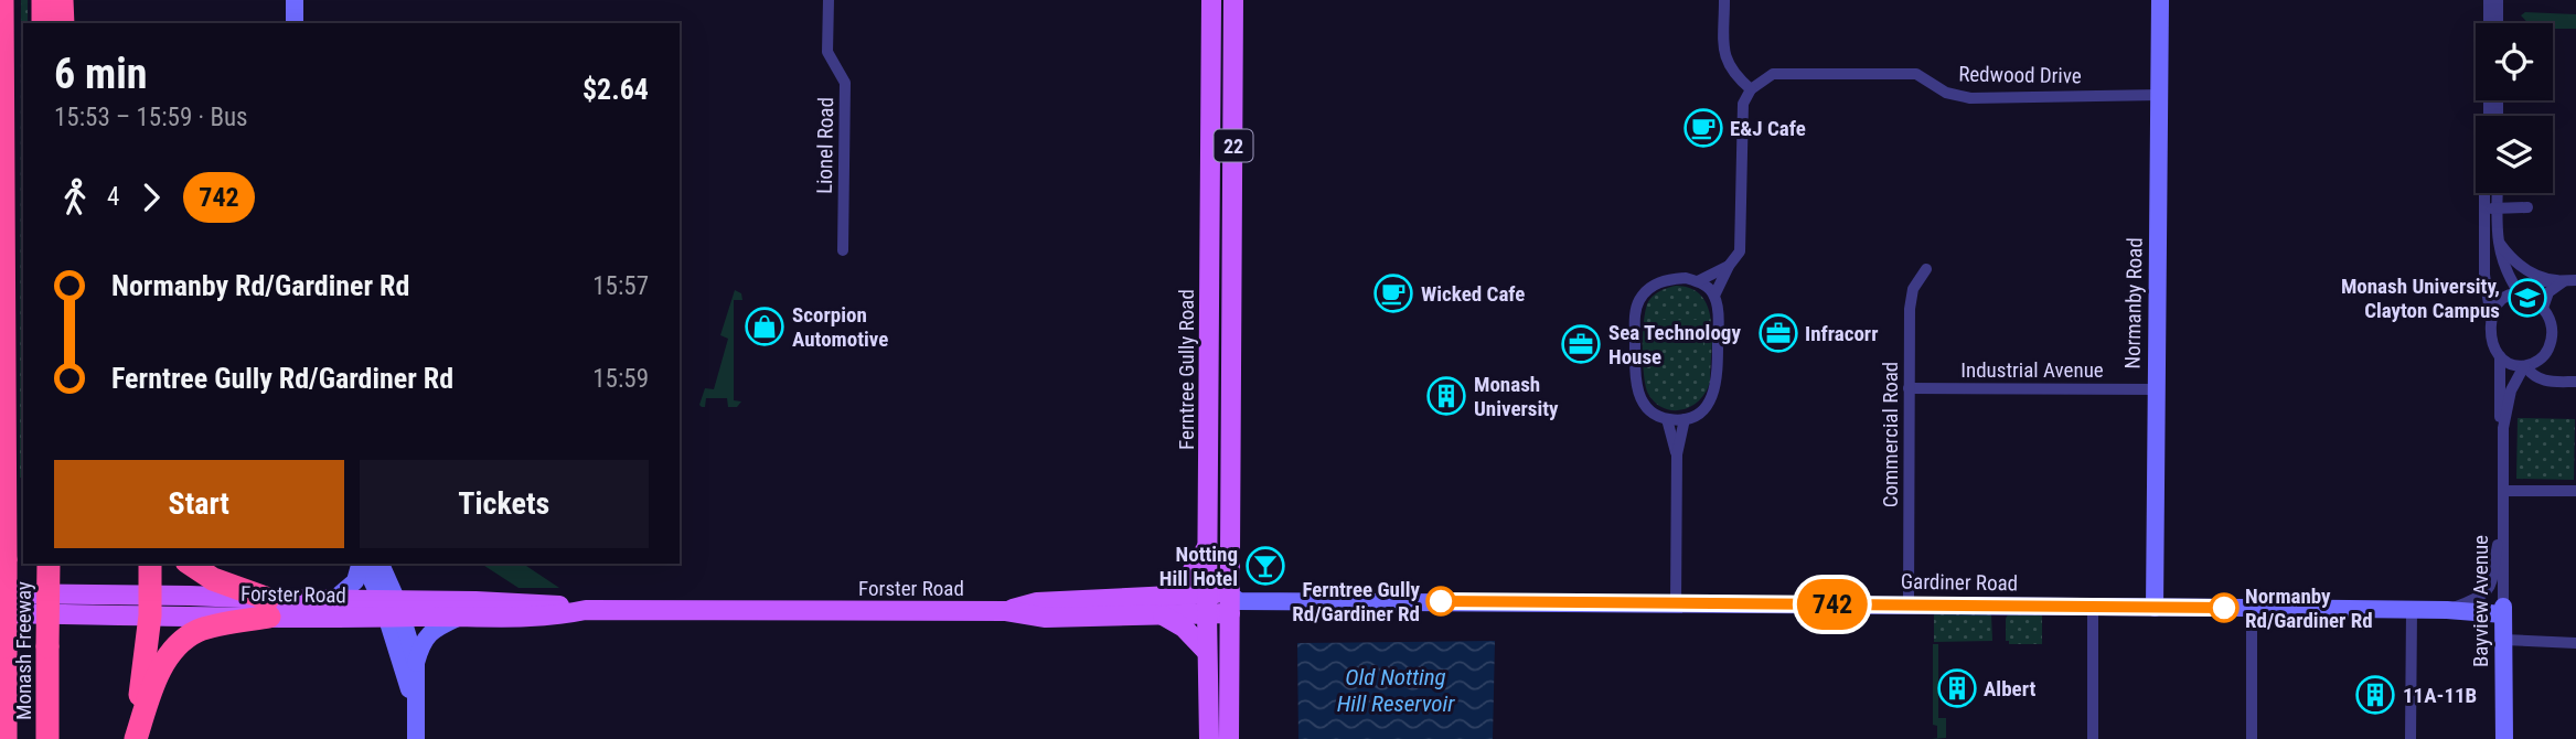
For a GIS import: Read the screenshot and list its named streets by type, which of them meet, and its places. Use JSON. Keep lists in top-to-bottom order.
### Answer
{
  "streets": {
    "highway": ["Monash Freeway"],
    "main road": ["22", "Ferntree Gully Road", "Forster Road"],
    "street": [
      "Redwood Drive",
      "Lionel Road",
      "Normanby Road",
      "Industrial Avenue",
      "Commercial Road",
      "Gardiner Road",
      "Bayview Avenue"
    ]
  },
  "crossings": [
    ["Redwood Drive", "Normanby Road"],
    ["22", "Gardiner Road"],
    ["22", "Forster Road"],
    ["Normanby Road", "Industrial Avenue"],
    ["Normanby Road", "Gardiner Road"],
    ["Ferntree Gully Road", "Forster Road"],
    ["Industrial Avenue", "Commercial Road"],
    ["Commercial Road", "Gardiner Road"],
    ["Gardiner Road", "Forster Road"],
    ["Gardiner Road", "Bayview Avenue"]
  ],
  "water": ["Old Notting Hill Reservoir"],
  "places": {
    "cafe": ["E&J Cafe", "Wicked Cafe"],
    "school or university": ["Monash University, Clayton Campus"],
    "shop": ["Scorpion Automotive"],
    "office": ["Infracorr", "Sea Technology House"],
    "building": ["Monash University", "Albert", "11A-11B"],
    "bar": ["Notting Hill Hotel"],
    "other": ["Ferntree Gully Rd/Gardiner Rd", "Normanby Rd/Gardiner Rd"]
  },
  "lines": ["bus line 742"],
  "page": {
    "on_map": "742",
    "heading": ["6 min", "15:53 – 15:59 · Bus", "$2.64"],
    "legs": ["4", "742"],
    "list": [
      {
        "name": "Normanby Rd/Gardiner Rd",
        "value": "15:57"
      },
      {
        "name": "Ferntree Gully Rd/Gardiner Rd",
        "value": "15:59"
      }
    ],
    "buttons": ["Start", "Tickets"]
  }
}
